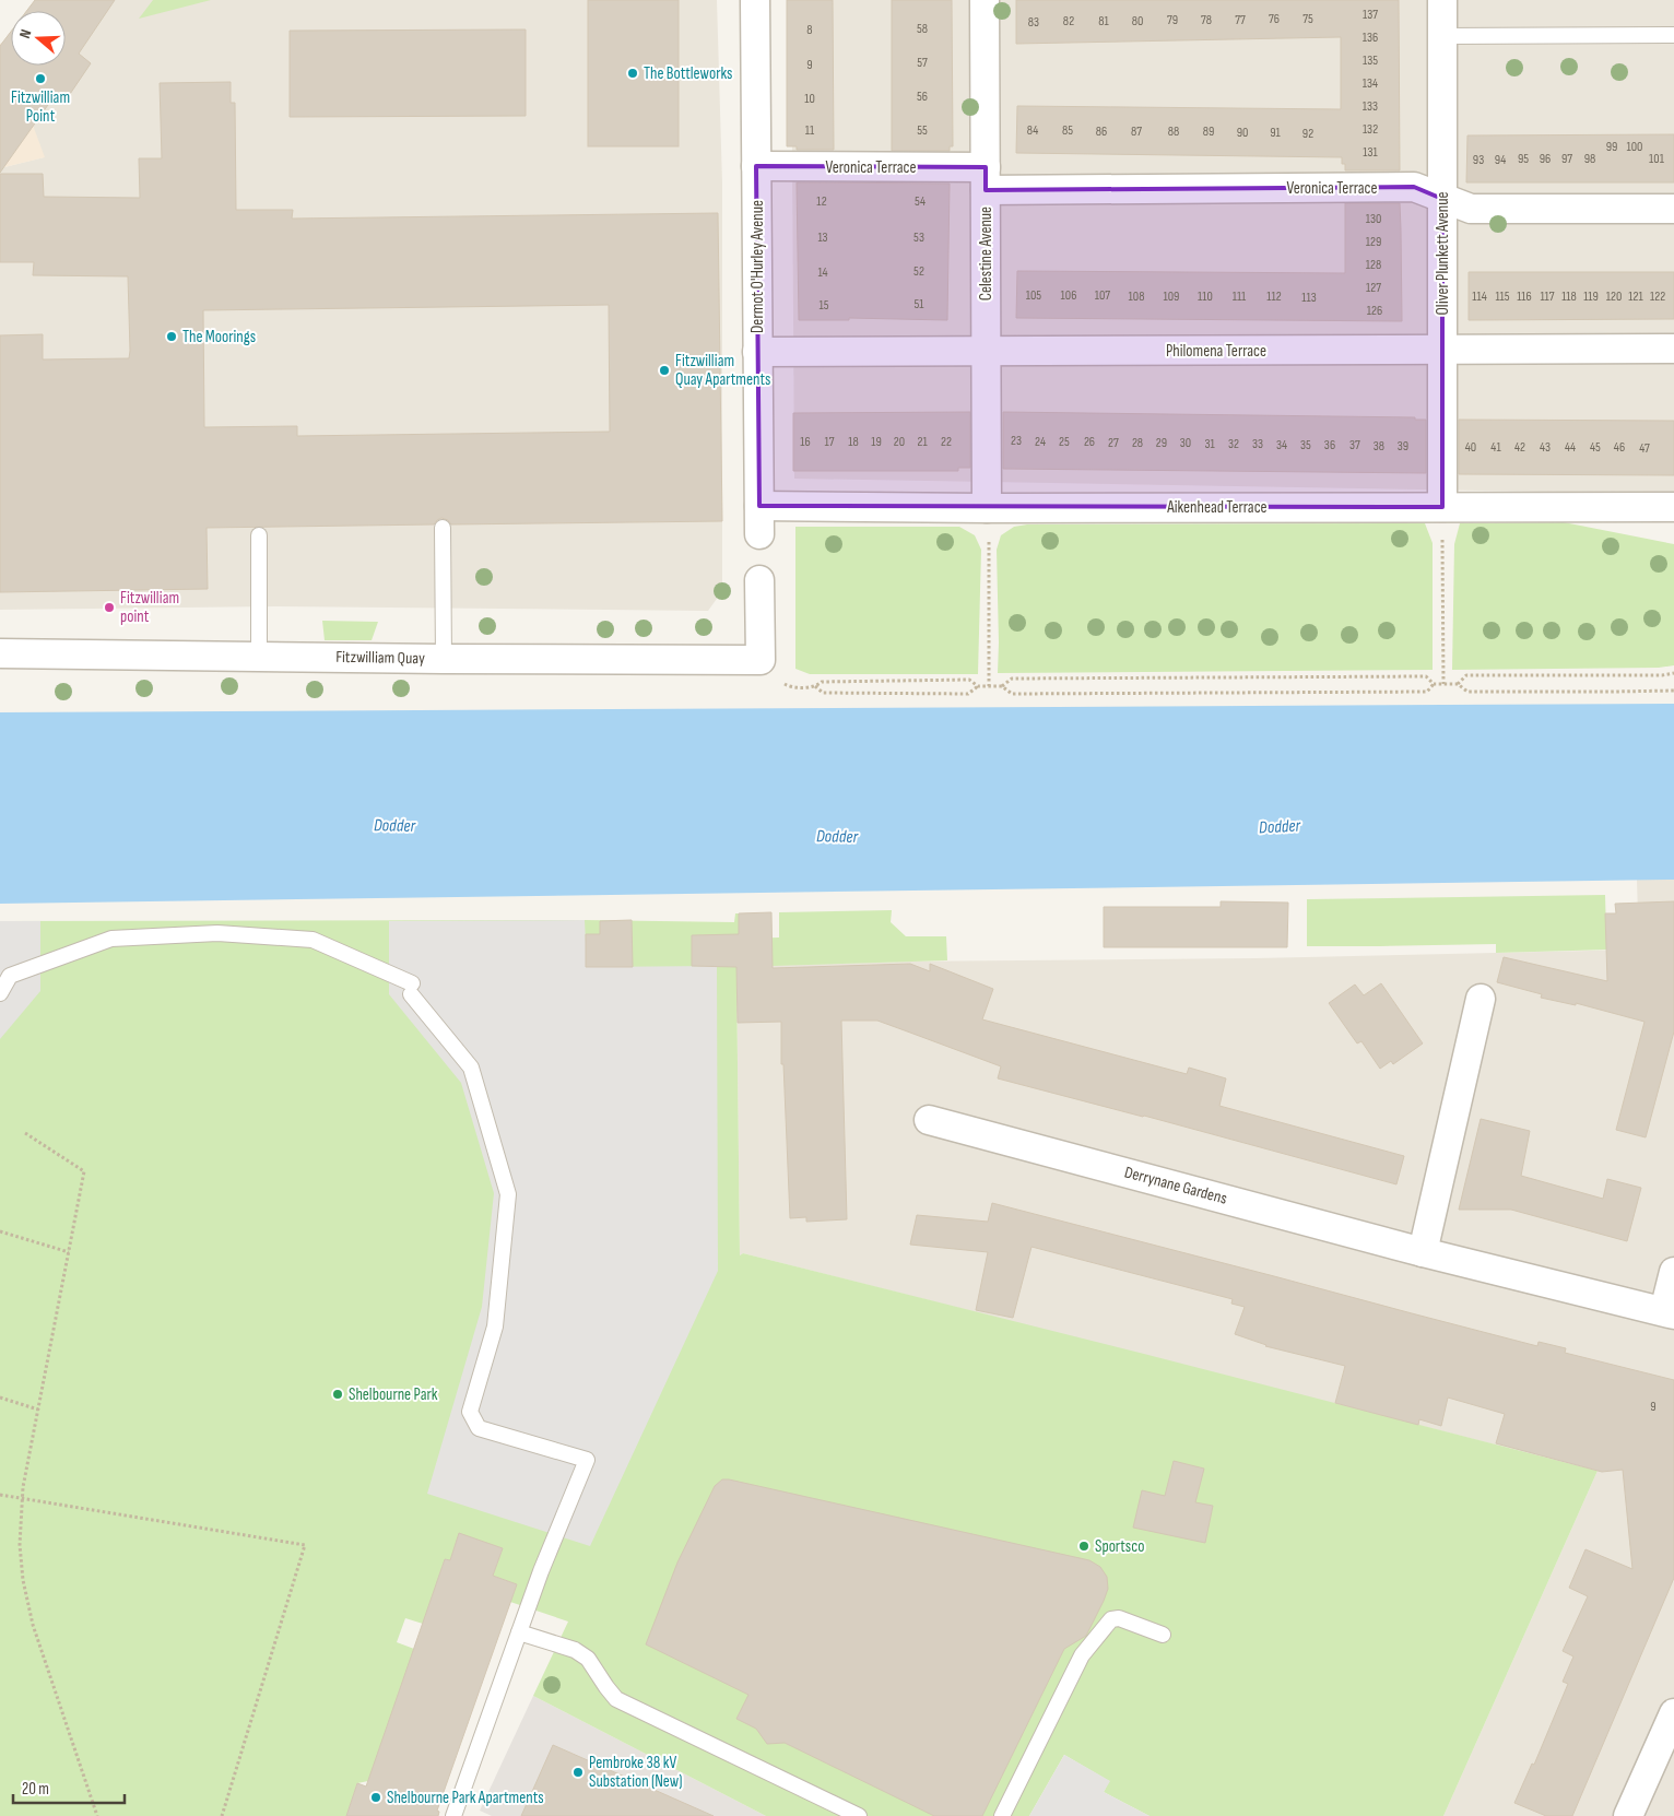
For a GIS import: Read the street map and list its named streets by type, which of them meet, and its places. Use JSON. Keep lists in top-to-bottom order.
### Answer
{
  "streets": {
    "street": [
      "Veronica Terrace",
      "Celestine Avenue",
      "Oliver Plunkett Avenue",
      "Dermot O'Hurley Avenue",
      "Philomena Terrace",
      "Aikenhead Terrace",
      "Fitzwilliam Quay",
      "Derrynane Gardens"
    ]
  },
  "crossings": [
    ["Veronica Terrace", "Celestine Avenue"],
    ["Veronica Terrace", "Oliver Plunkett Avenue"],
    ["Veronica Terrace", "Dermot O'Hurley Avenue"],
    ["Celestine Avenue", "Philomena Terrace"],
    ["Celestine Avenue", "Aikenhead Terrace"],
    ["Oliver Plunkett Avenue", "Philomena Terrace"],
    ["Oliver Plunkett Avenue", "Aikenhead Terrace"],
    ["Dermot O'Hurley Avenue", "Philomena Terrace"],
    ["Dermot O'Hurley Avenue", "Aikenhead Terrace"]
  ],
  "water": ["Dodder"],
  "places": [
    "The Bottleworks",
    "Fitzwilliam Point",
    "The Moorings",
    "Fitzwilliam Quay Apartments",
    "Fitzwilliam point",
    "Shelbourne Park",
    "Sportsco",
    "Pembroke 38 kV Substation (New)",
    "Shelbourne Park Apartments"
  ],
  "house_numbers": [
    "137",
    "76",
    "75",
    "79",
    "78",
    "77",
    "82",
    "81",
    "80",
    "83",
    "58",
    "8",
    "136",
    "135",
    "57",
    "9",
    "134",
    "56",
    "10",
    "133",
    "132",
    "11",
    "55",
    "84",
    "85",
    "86",
    "87",
    "88",
    "89",
    "90",
    "91",
    "92",
    "99",
    "100",
    "131",
    "95",
    "96",
    "97",
    "98",
    "101",
    "93",
    "94",
    "12",
    "54",
    "130",
    "13",
    "53",
    "129",
    "128",
    "52",
    "14",
    "127",
    "105",
    "106",
    "107",
    "108",
    "109",
    "110",
    "111",
    "112",
    "114",
    "115",
    "116",
    "117",
    "118",
    "119",
    "120",
    "121",
    "122",
    "113",
    "51",
    "15",
    "126",
    "23",
    "16",
    "17",
    "18",
    "19",
    "20",
    "21",
    "22",
    "24",
    "25",
    "26",
    "27",
    "28",
    "29",
    "30",
    "31",
    "32",
    "33",
    "34",
    "35",
    "36",
    "37",
    "38",
    "39",
    "40",
    "41",
    "42",
    "43",
    "44",
    "45",
    "46",
    "47",
    "9"
  ],
  "scale_bar": "20 m",
  "north": "left"
}
